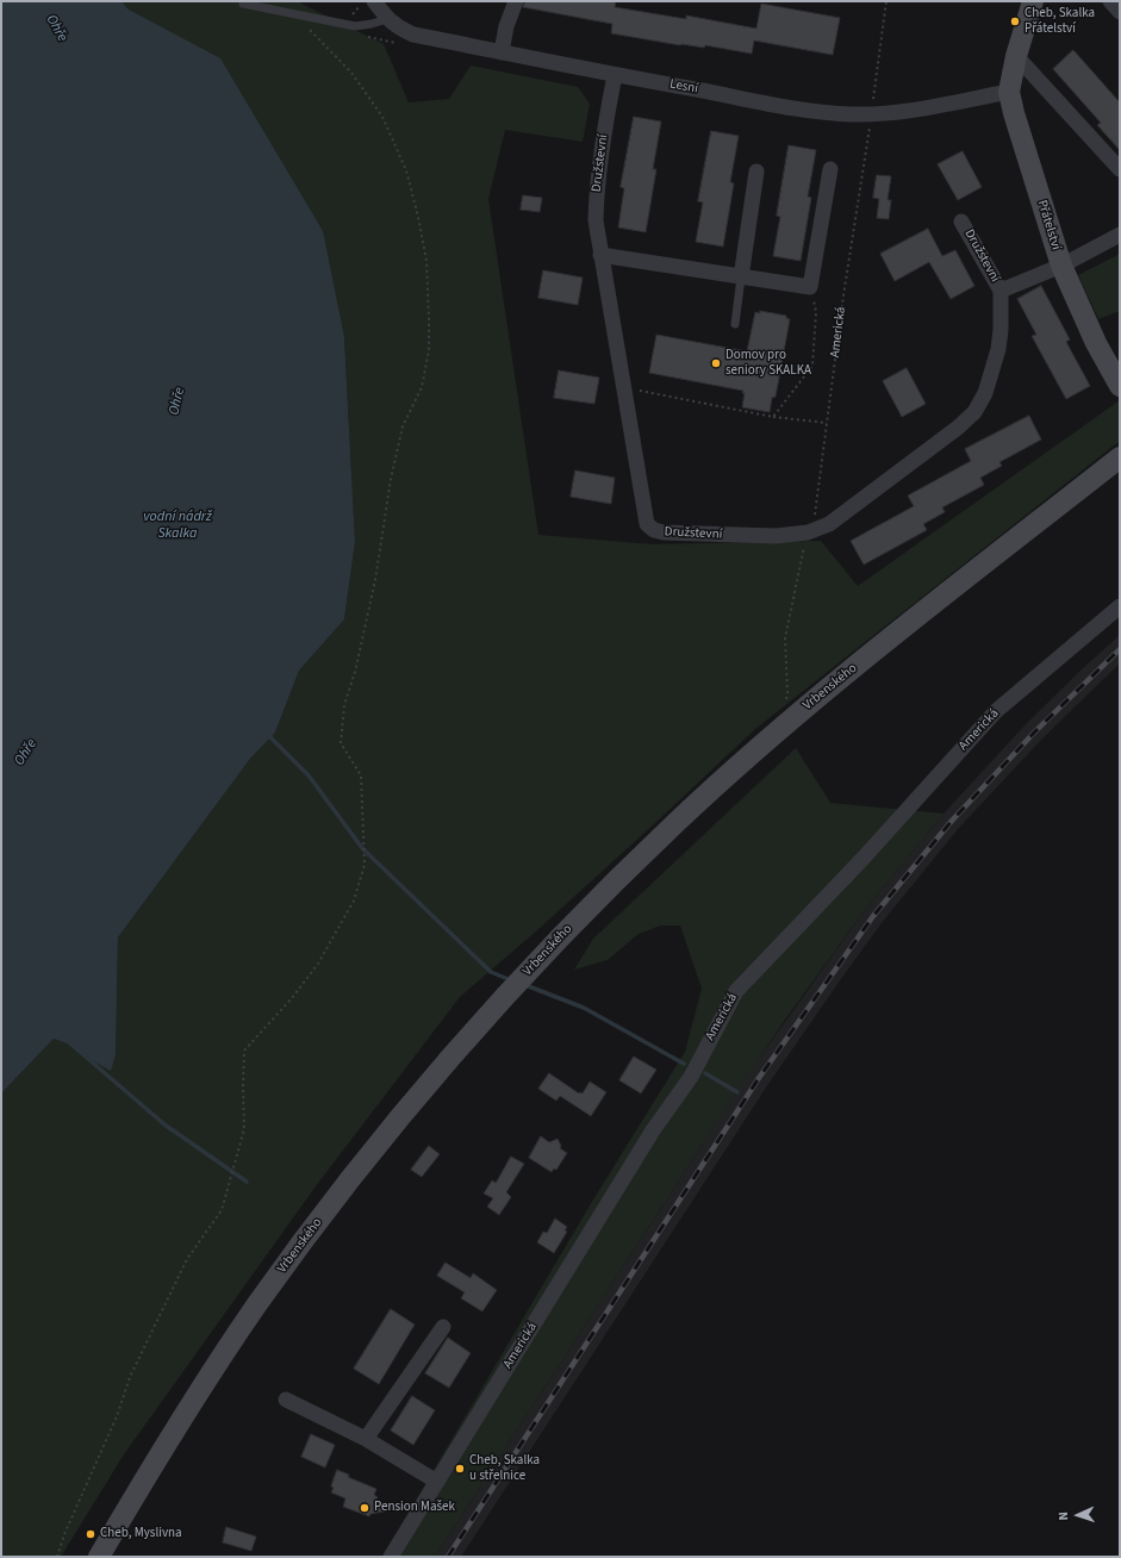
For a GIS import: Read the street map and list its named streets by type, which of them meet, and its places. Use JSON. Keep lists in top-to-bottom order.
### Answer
{
  "streets": {
    "main road": ["Přátelství", "Vrbenského"],
    "street": ["Lesní", "Družstevní", "Americká"]
  },
  "crossings": [
    ["Lesní", "Družstevní"],
    ["Lesní", "Přátelství"],
    ["Družstevní", "Přátelství"],
    ["Družstevní", "Americká"],
    ["Americká", "Vrbenského"]
  ],
  "water": ["Ohře", "vodní nádrž Skalka"],
  "places": [
    "Cheb, Skalka Přátelství",
    "Domov pro seniory SKALKA",
    "Cheb, Skalka u střelnice",
    "Pension Mašek",
    "Cheb, Myslivna"
  ],
  "north": "left"
}
